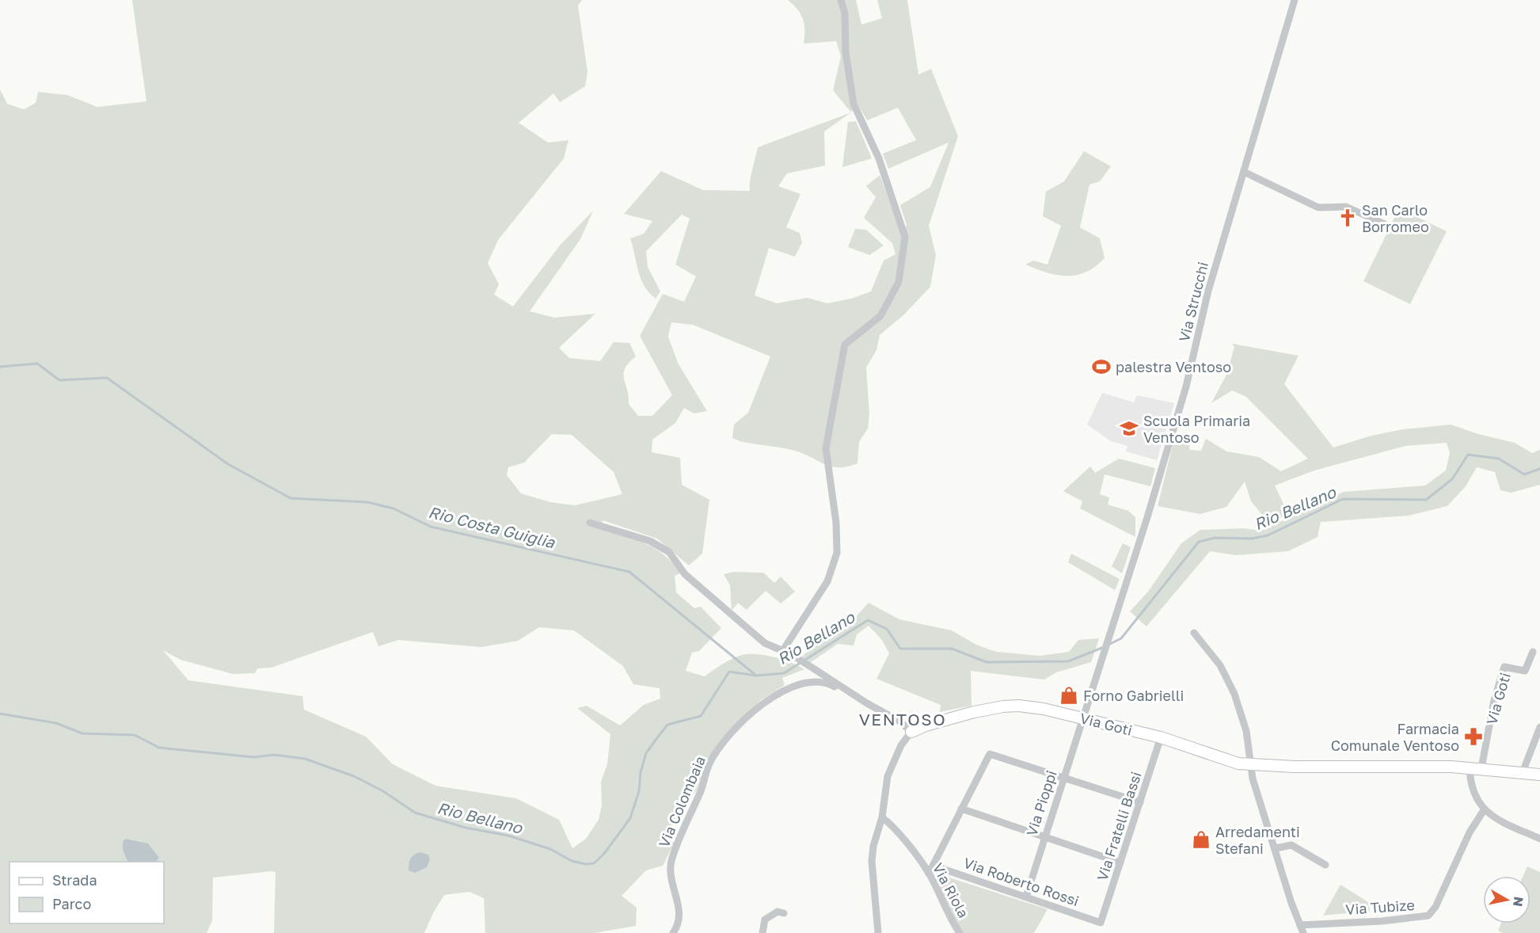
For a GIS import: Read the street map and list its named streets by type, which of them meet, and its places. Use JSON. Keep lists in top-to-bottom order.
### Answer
{
  "streets": {
    "street": [
      "Via Strucchi",
      "Via Goti",
      "Via Colombaia",
      "Via Pioppi",
      "Via Fratelli Bassi",
      "Via Roberto Rossi",
      "Via Riola",
      "Via Tubize"
    ]
  },
  "crossings": [
    ["Via Strucchi", "Via Goti"],
    ["Via Strucchi", "Via Pioppi"],
    ["Via Goti", "Via Colombaia"],
    ["Via Goti", "Via Pioppi"],
    ["Via Goti", "Via Fratelli Bassi"],
    ["Via Pioppi", "Via Roberto Rossi"],
    ["Via Fratelli Bassi", "Via Roberto Rossi"]
  ],
  "districts": ["VENTOSO"],
  "water": ["Rio Bellano", "Rio Costa Guiglia"],
  "places": {
    "church": ["San Carlo Borromeo"],
    "sports": ["palestra Ventoso"],
    "school or university": ["Scuola Primaria Ventoso"],
    "shop": ["Forno Gabrielli", "Arredamenti Stefani"],
    "pharmacy": ["Farmacia Comunale Ventoso"]
  },
  "legend": ["Strada", "Parco"],
  "north": "right"
}
